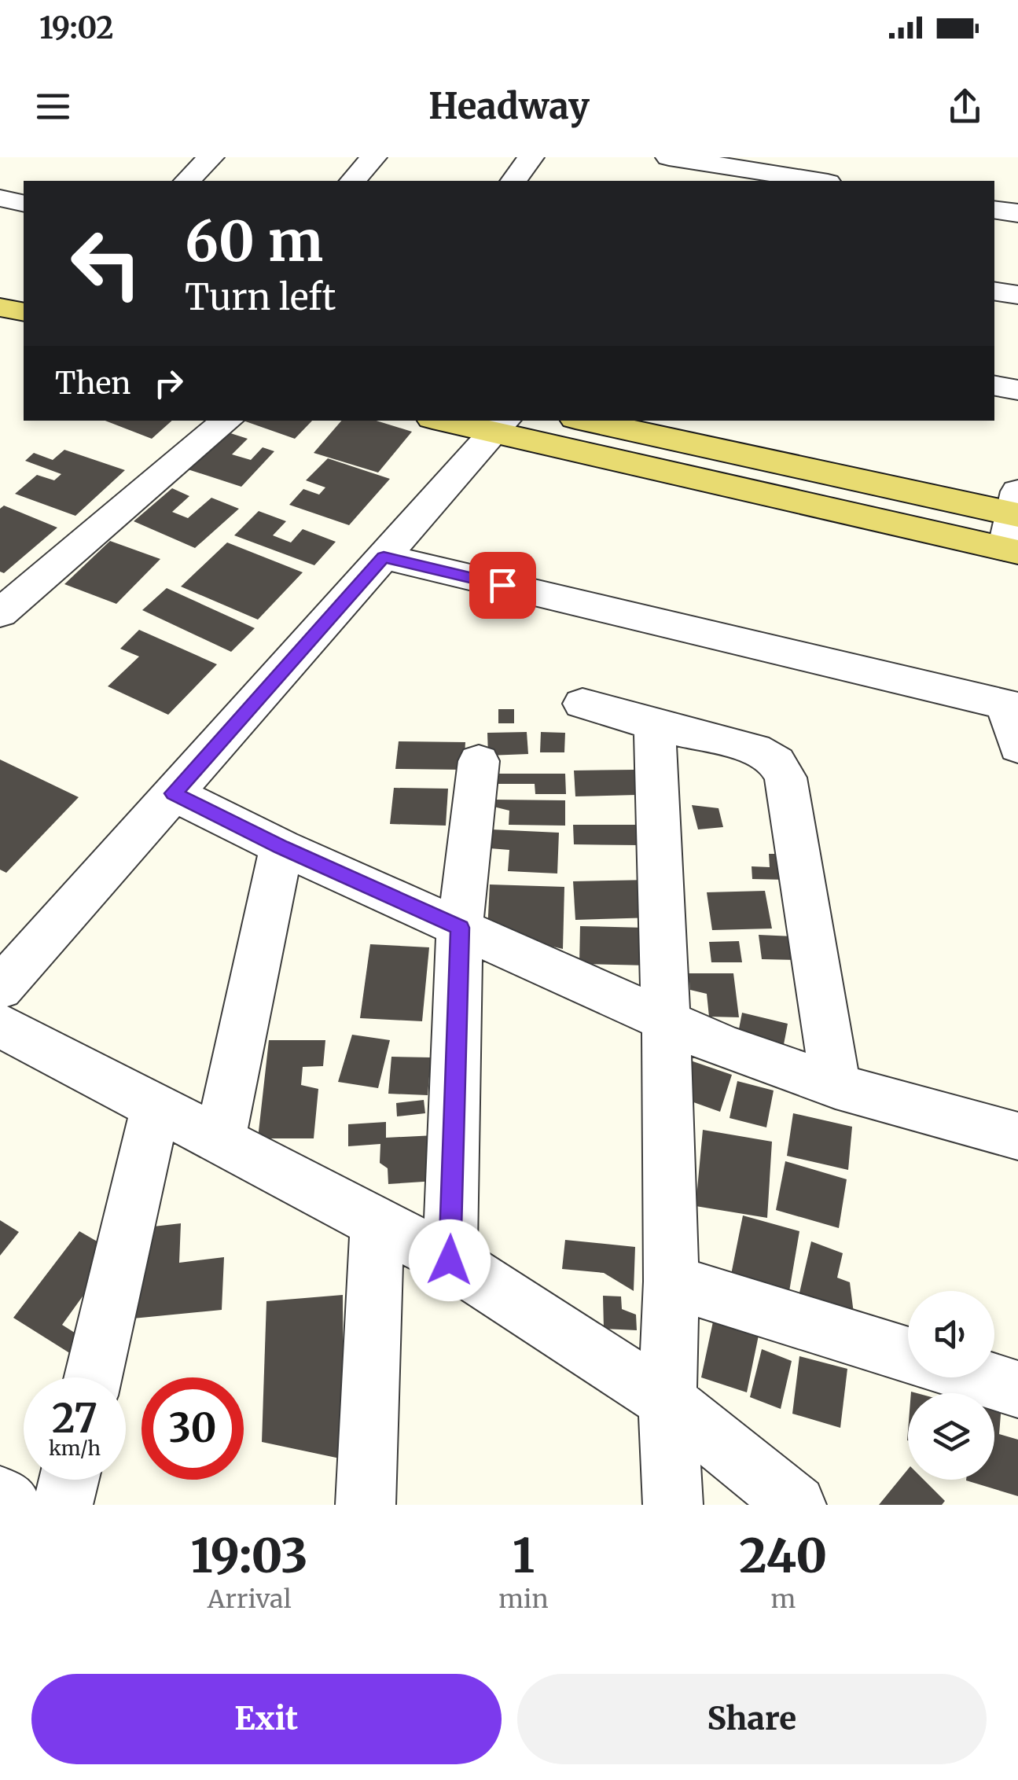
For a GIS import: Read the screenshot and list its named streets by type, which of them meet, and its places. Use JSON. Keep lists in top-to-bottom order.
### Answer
{
  "page": {
    "status": "19:02",
    "header": "Headway",
    "turn": ["60 m", "Turn left"],
    "then": "Then",
    "speed": "27 km/h",
    "limit": "30",
    "eta": [
      "19:03",
      "Arrival",
      "1",
      "min",
      "240",
      "m"
    ],
    "buttons": ["Exit", "Share"]
  }
}
